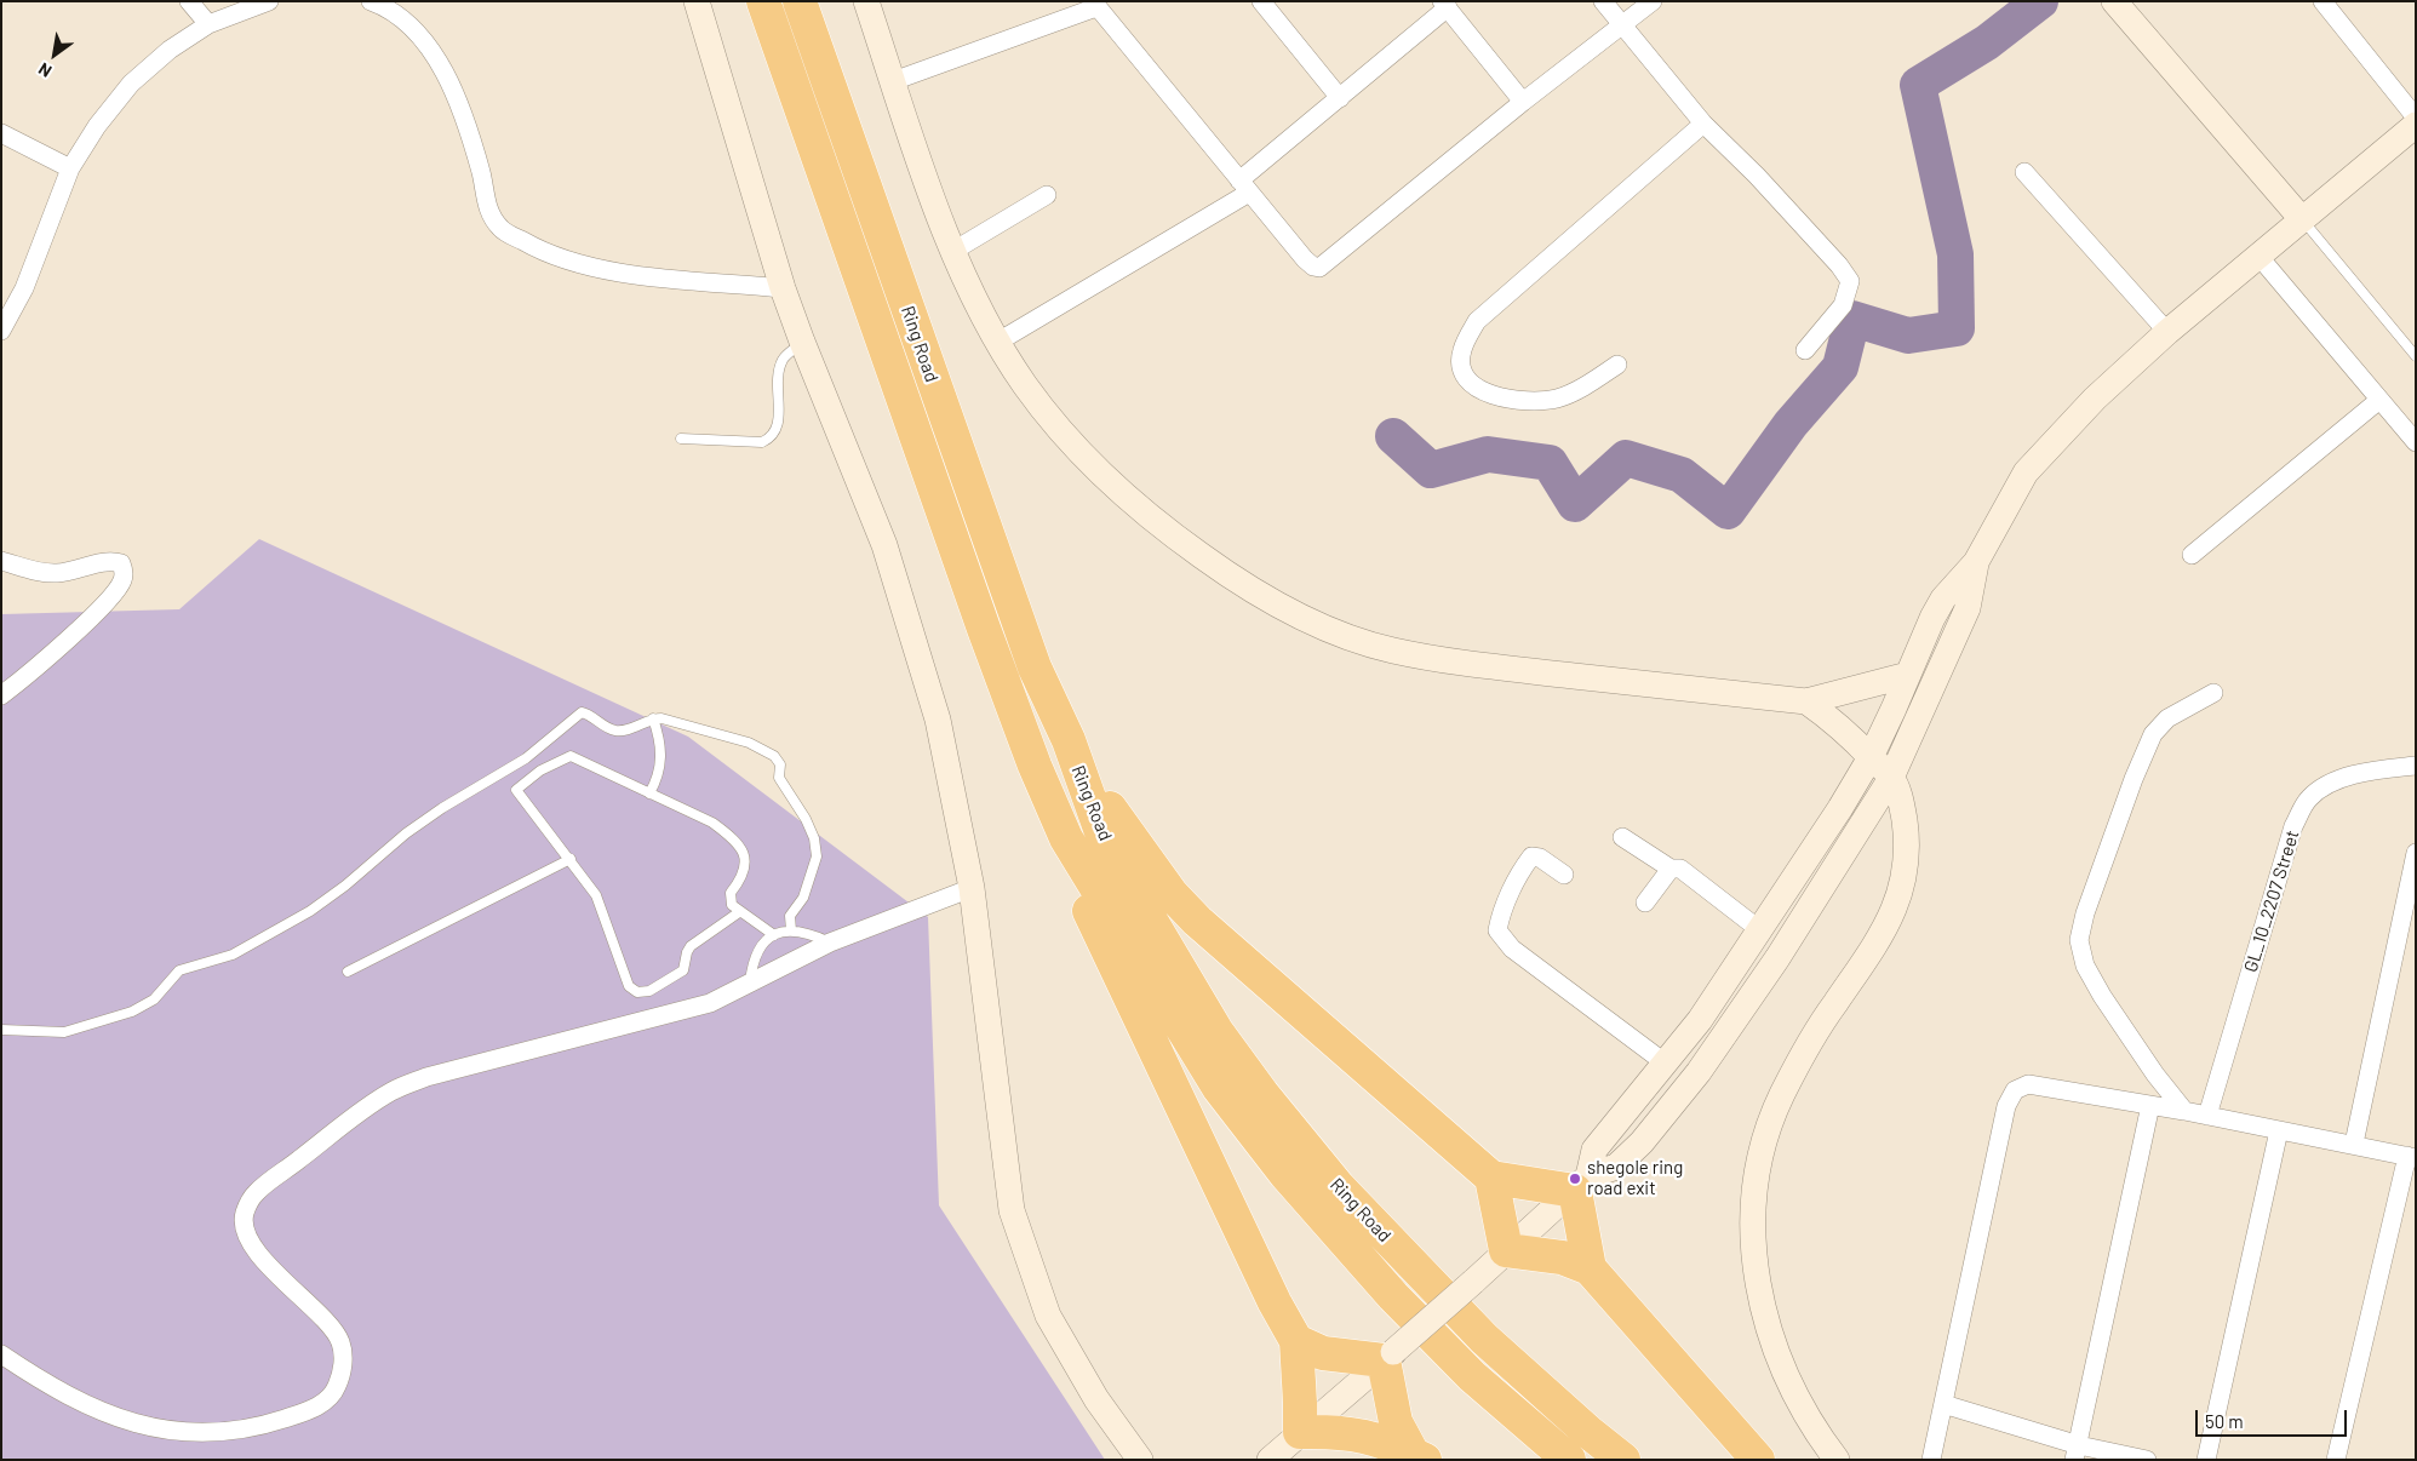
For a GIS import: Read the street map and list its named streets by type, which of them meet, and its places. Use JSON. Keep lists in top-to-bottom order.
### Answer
{
  "streets": {
    "highway": ["Ring Road"],
    "street": ["GL_10_2207 Street"]
  },
  "places": ["shegole ring road exit"],
  "scale_bar": "50 m",
  "north": "bottom left"
}
